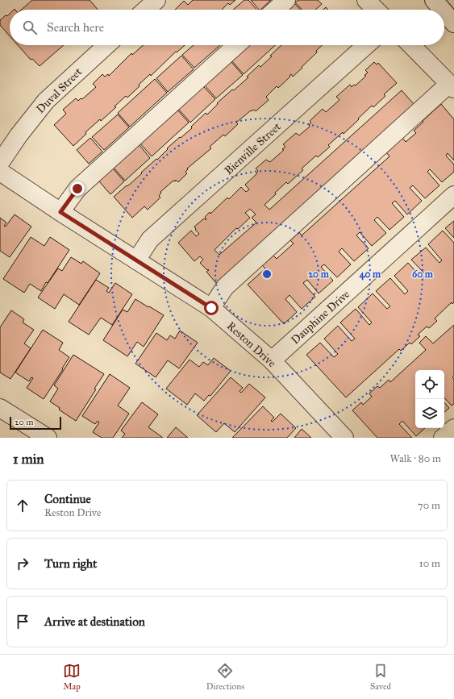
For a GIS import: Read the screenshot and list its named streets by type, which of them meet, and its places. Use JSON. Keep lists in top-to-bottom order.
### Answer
{
  "streets": {
    "street": [
      "Duval Street",
      "Bienville Street",
      "Dauphine Drive",
      "Reston Drive"
    ]
  },
  "crossings": [
    ["Bienville Street", "Reston Drive"],
    ["Dauphine Drive", "Reston Drive"]
  ],
  "scale_bar": "20 m",
  "page": {
    "search": "Search here",
    "scale": "20 m",
    "heading": ["1 min", "Walk · 80 m"],
    "list": [
      ["Continue", "Reston Drive", "70 m"],
      ["Turn right", "10 m"],
      "Arrive at destination"
    ],
    "nav": ["Map", "Directions", "Saved"]
  },
  "rings": ["20 m", "40 m", "60 m"]
}
